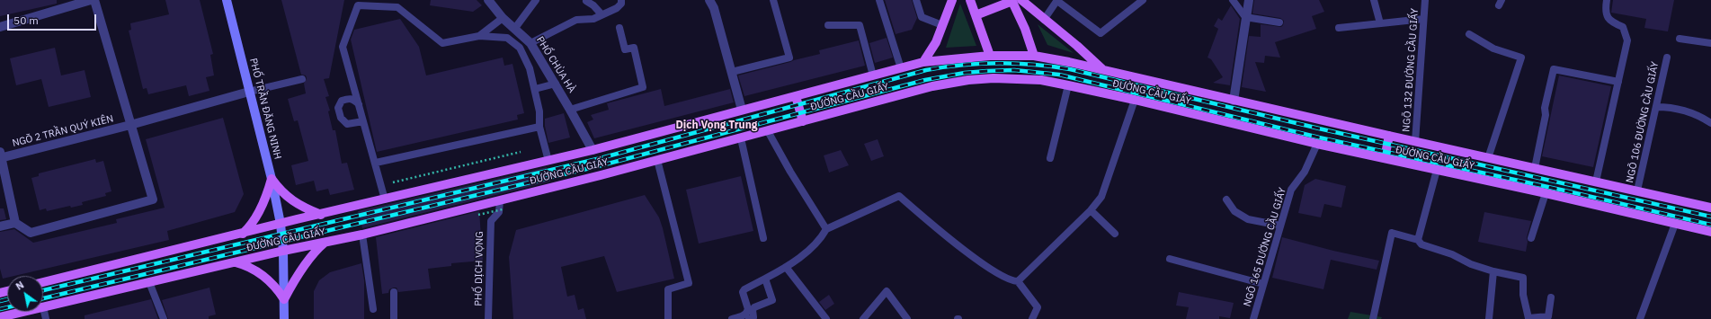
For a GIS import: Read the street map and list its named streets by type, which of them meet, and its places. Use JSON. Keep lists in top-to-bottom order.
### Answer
{
  "streets": {
    "main road": ["ĐƯỜNG CẦU GIẤY"],
    "street": ["PHỐ CHÙA HÀ", "PHỐ TRẦN ĐĂNG NINH", "NGÕ 2 TRẦN QUÝ KIÊN"],
    "lane": [
      "NGÕ 132 ĐƯỜNG CẦU GIẤY",
      "NGÕ 106 ĐƯỜNG CẦU GIẤY",
      "NGÕ 165 ĐƯỜNG CẦU GIẤY",
      "PHỐ DỊCH VỌNG"
    ]
  },
  "crossings": [
    ["PHỐ CHÙA HÀ", "ĐƯỜNG CẦU GIẤY"],
    ["NGÕ 132 ĐƯỜNG CẦU GIẤY", "ĐƯỜNG CẦU GIẤY"],
    ["ĐƯỜNG CẦU GIẤY", "PHỐ TRẦN ĐĂNG NINH"],
    ["ĐƯỜNG CẦU GIẤY", "NGÕ 106 ĐƯỜNG CẦU GIẤY"],
    ["ĐƯỜNG CẦU GIẤY", "NGÕ 165 ĐƯỜNG CẦU GIẤY"],
    ["ĐƯỜNG CẦU GIẤY", "PHỐ DỊCH VỌNG"],
    ["PHỐ TRẦN ĐĂNG NINH", "NGÕ 2 TRẦN QUÝ KIÊN"]
  ],
  "districts": ["Dịch Vọng Trung"],
  "scale_bar": "50 m",
  "north": "top left"
}
